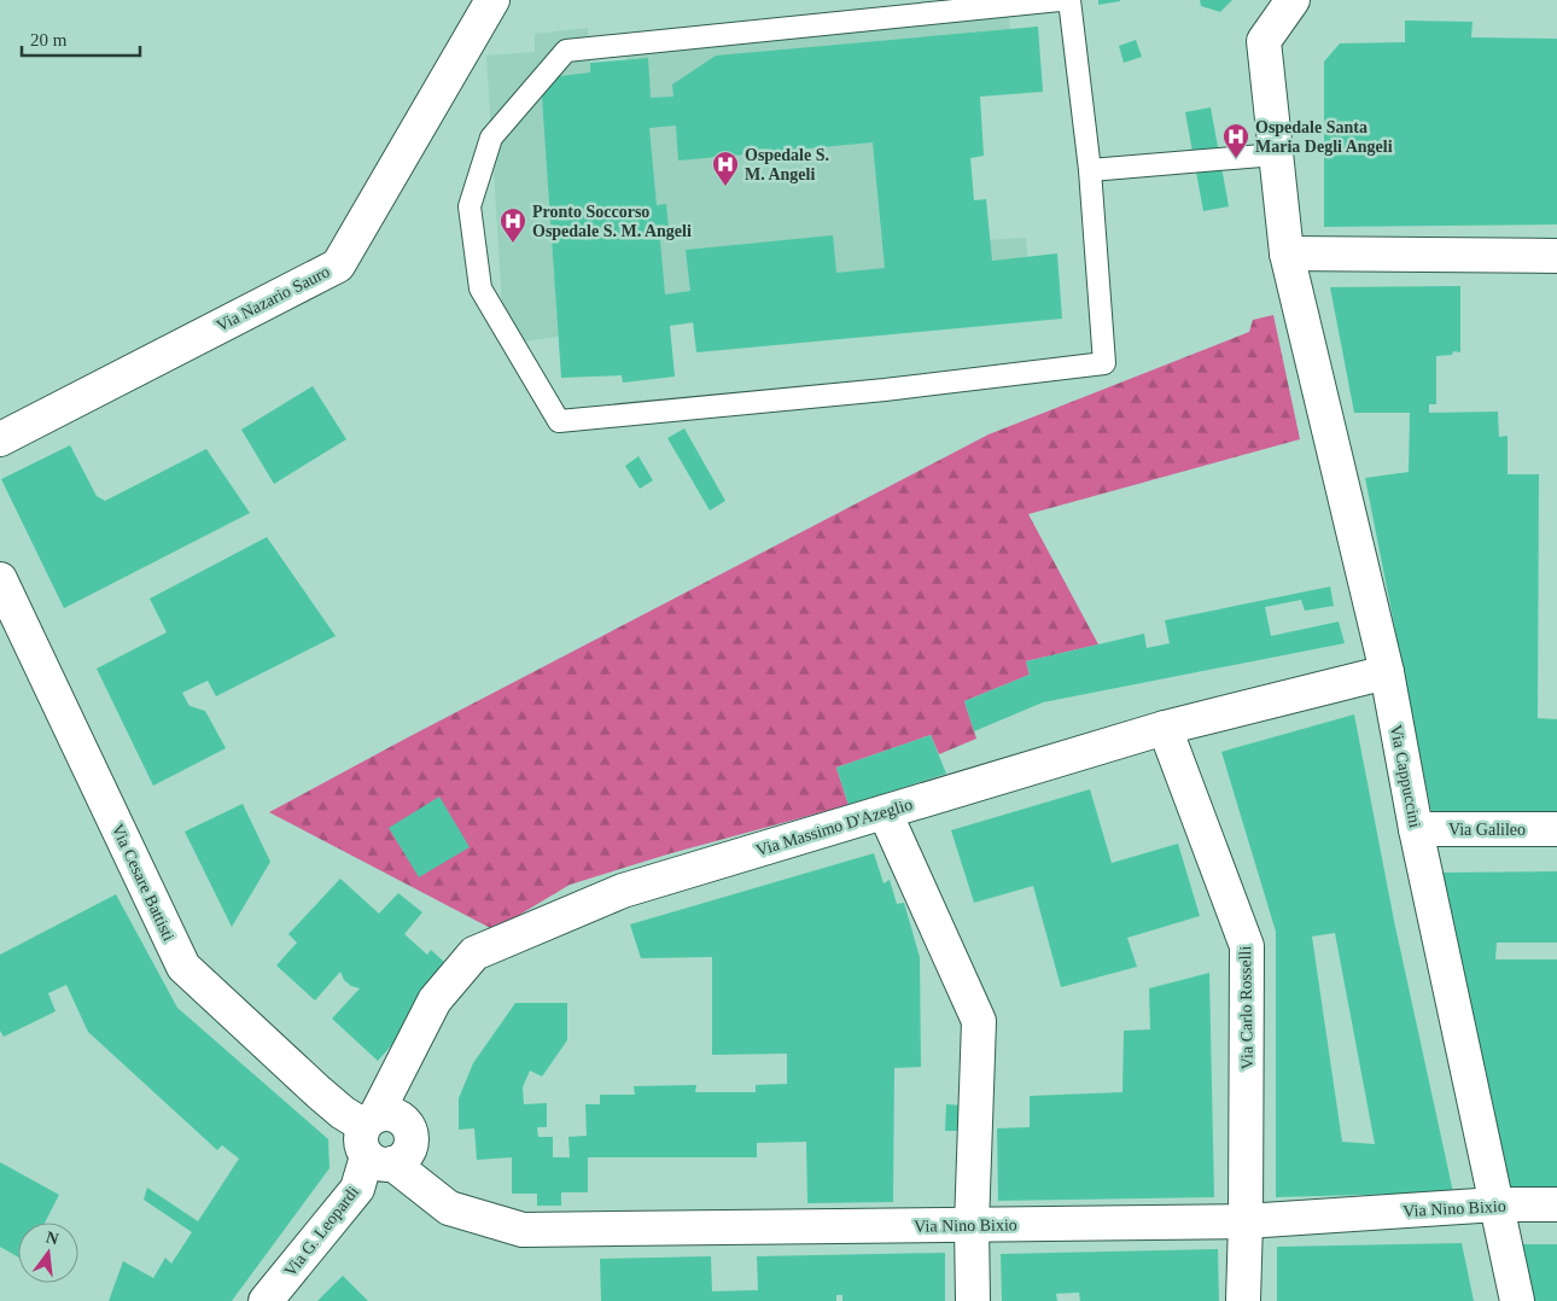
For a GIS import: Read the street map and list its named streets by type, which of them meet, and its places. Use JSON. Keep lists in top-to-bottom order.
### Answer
{
  "streets": {
    "street": [
      "Via Nazario Sauro",
      "Via Cappuccini",
      "Via Massimo D'Azeglio",
      "Via Galileo",
      "Via Cesare Battisti",
      "Via Carlo Rosselli",
      "Via Nino Bixio",
      "Via G. Leopardi"
    ]
  },
  "crossings": [
    ["Via Cappuccini", "Via Massimo D'Azeglio"],
    ["Via Cappuccini", "Via Galileo"],
    ["Via Cappuccini", "Via Nino Bixio"],
    ["Via Massimo D'Azeglio", "Via Cesare Battisti"],
    ["Via Massimo D'Azeglio", "Via Carlo Rosselli"],
    ["Via Massimo D'Azeglio", "Via Nino Bixio"],
    ["Via Massimo D'Azeglio", "Via G. Leopardi"],
    ["Via Cesare Battisti", "Via Nino Bixio"],
    ["Via Cesare Battisti", "Via G. Leopardi"],
    ["Via Carlo Rosselli", "Via Nino Bixio"],
    ["Via Nino Bixio", "Via G. Leopardi"]
  ],
  "places": {
    "hospital": ["Ospedale Santa Maria Degli Angeli", "Ospedale S. M. Angeli", "Pronto Soccorso Ospedale S. M. Angeli"]
  },
  "scale_bar": "20 m",
  "north": "top"
}
